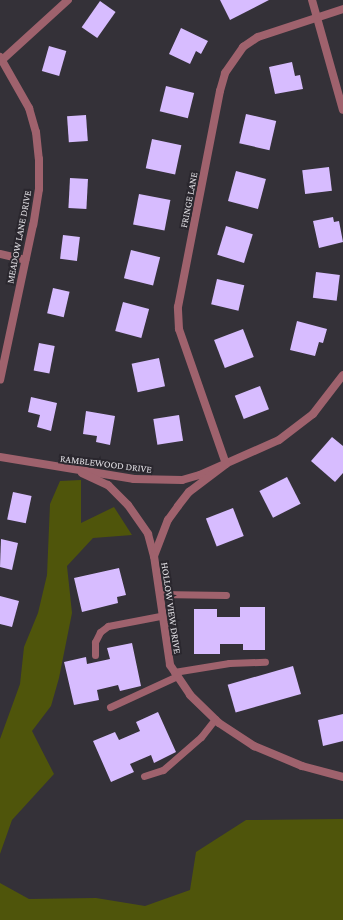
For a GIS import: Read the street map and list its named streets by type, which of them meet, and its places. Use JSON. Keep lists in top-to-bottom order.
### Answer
{
  "streets": {
    "street": [
      "FRINGE LANE",
      "MEADOW LANE DRIVE",
      "RAMBLEWOOD DRIVE",
      "HOLLOW VIEW DRIVE"
    ]
  },
  "crossings": [
    ["FRINGE LANE", "RAMBLEWOOD DRIVE"],
    ["FRINGE LANE", "HOLLOW VIEW DRIVE"],
    ["RAMBLEWOOD DRIVE", "HOLLOW VIEW DRIVE"]
  ]
}
